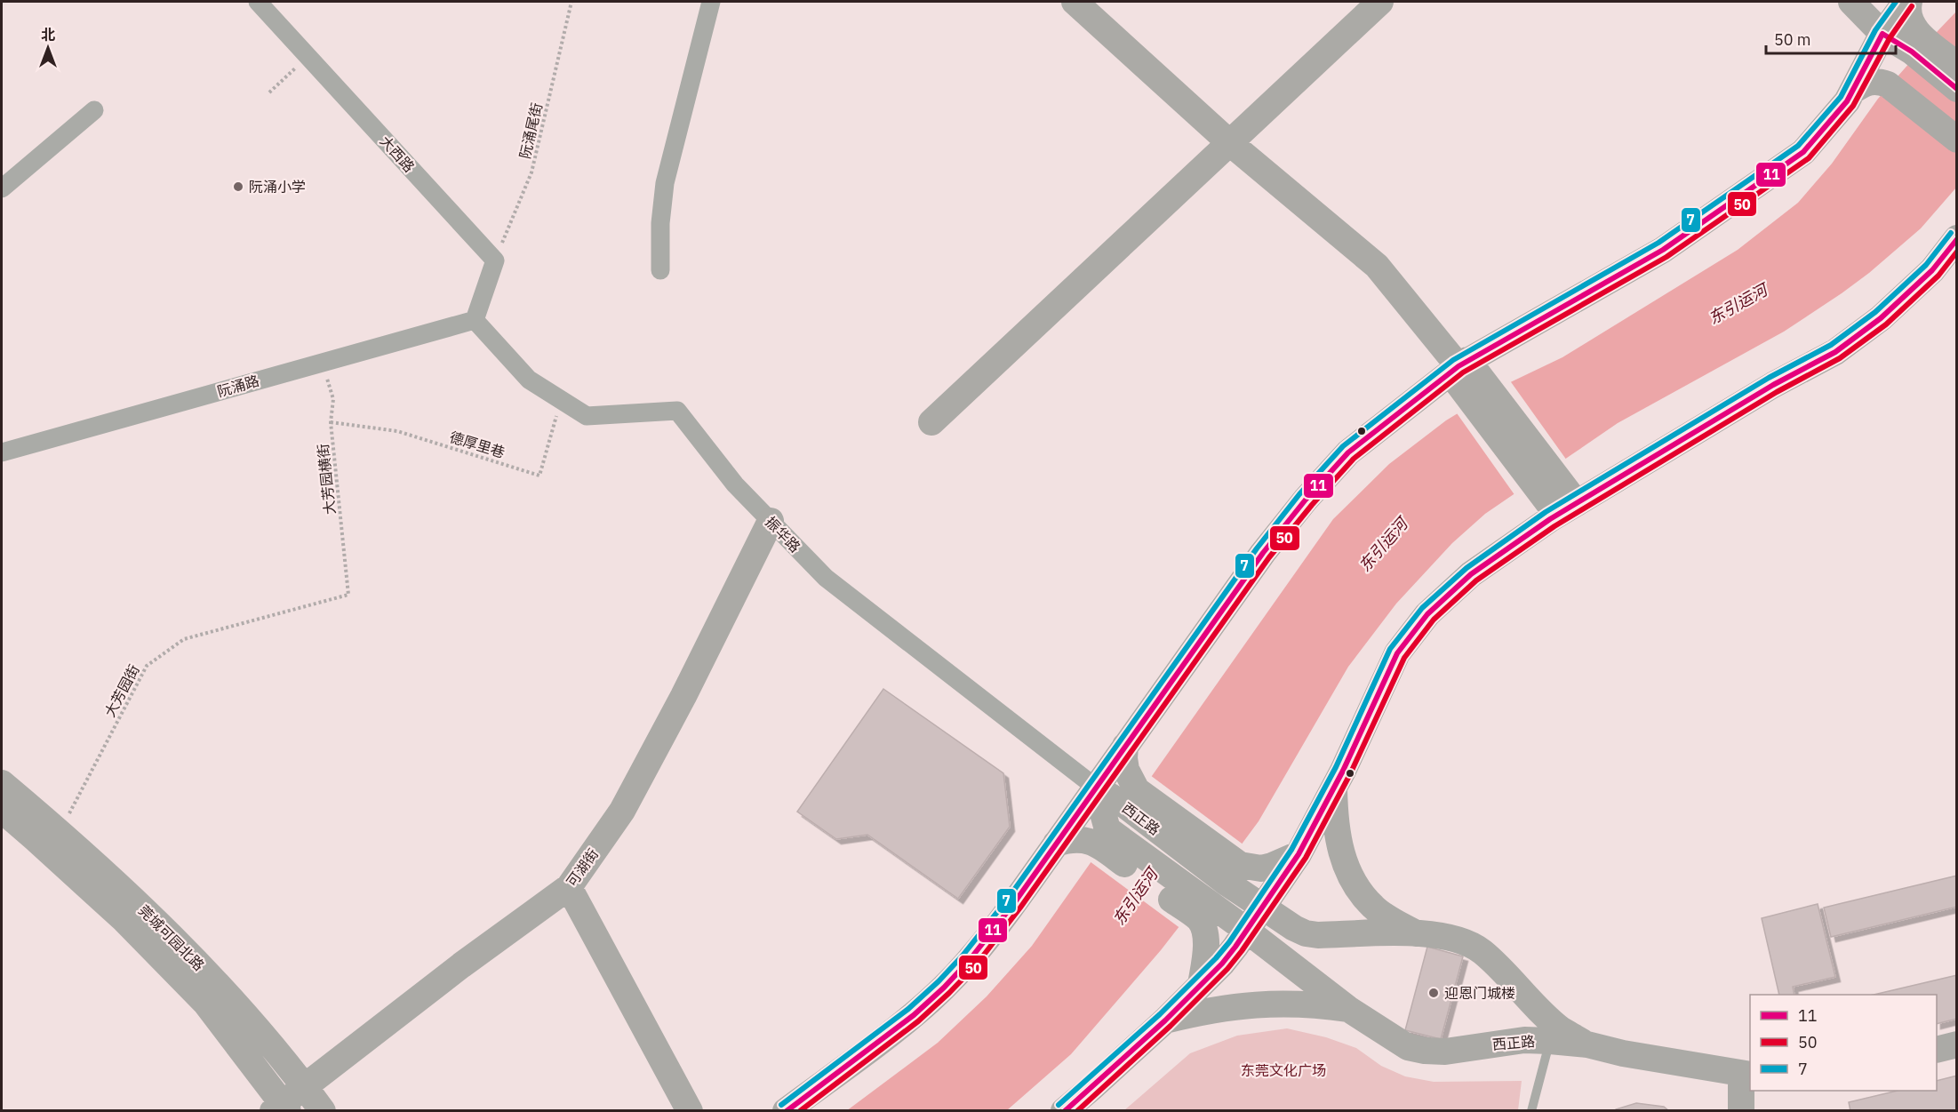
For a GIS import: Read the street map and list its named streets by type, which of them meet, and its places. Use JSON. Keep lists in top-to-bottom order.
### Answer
{
  "streets": {
    "street": [
      "大西路",
      "阮涌路",
      "振华路",
      "西正路",
      "可湖街",
      "莞城可园北路"
    ],
    "path": [
      "阮涌尾街",
      "德厚里巷",
      "大芳园横街",
      "大芳园街"
    ]
  },
  "crossings": [
    ["阮涌尾街", "大西路"],
    ["阮涌路", "大芳园横街"],
    ["阮涌路", "振华路"],
    ["德厚里巷", "大芳园横街"],
    ["德厚里巷", "振华路"],
    ["大芳园横街", "大芳园街"],
    ["振华路", "西正路"],
    ["振华路", "可湖街"],
    ["大芳园街", "莞城可园北路"],
    ["可湖街", "莞城可园北路"]
  ],
  "water": ["东引运河"],
  "parks": ["东莞文化广场"],
  "places": ["阮涌小学", "迎恩门城楼"],
  "lines": ["transit line 7", "transit line 50", "transit line 11"],
  "legend": ["11", "50", "7"],
  "scale_bar": "50 m",
  "north": "top"
}
